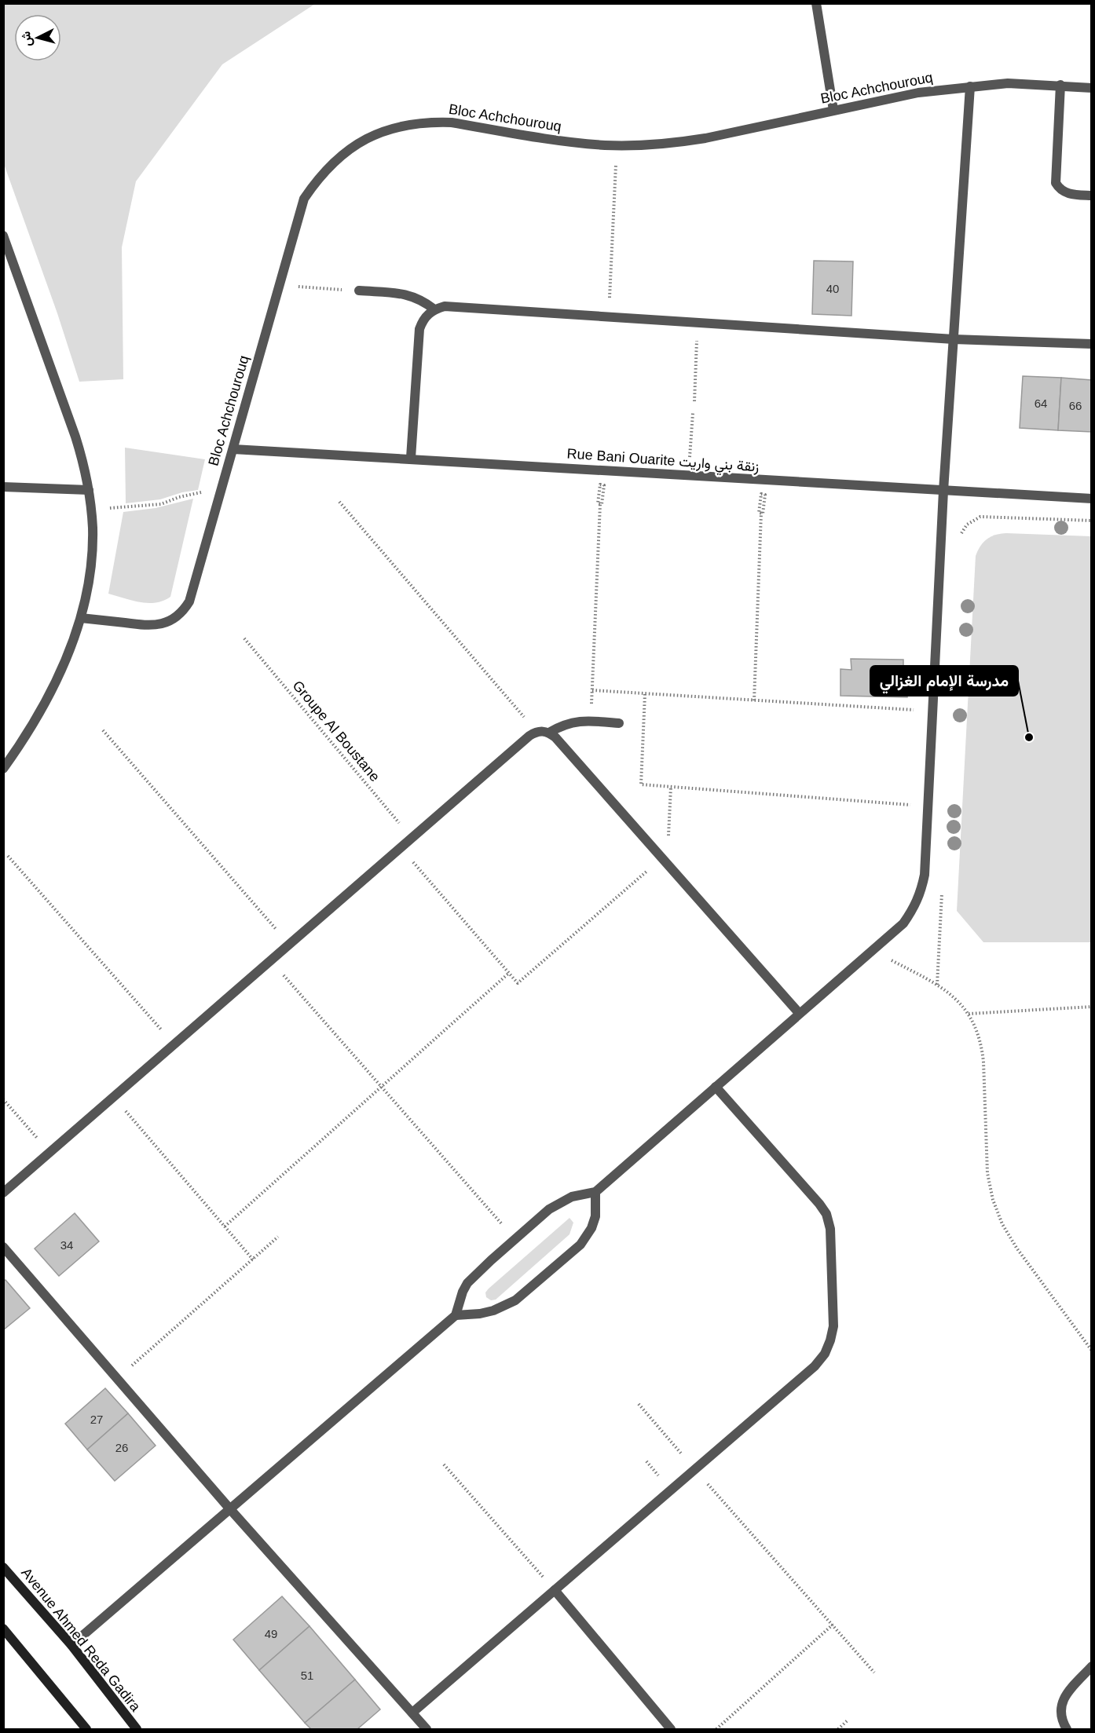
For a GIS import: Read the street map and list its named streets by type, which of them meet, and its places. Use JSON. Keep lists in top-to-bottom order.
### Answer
{
  "streets": {
    "main road": ["Avenue Ahmed Reda Gadira"],
    "street": ["Bloc Achchourouq", "Rue Bani Ouarite زنقة بني واريت"],
    "path": ["Groupe Al Boustane"]
  },
  "crossings": [
    ["Bloc Achchourouq", "Rue Bani Ouarite زنقة بني واريت"]
  ],
  "places": ["مدرسة الإمام الغزالي"],
  "house_numbers": [
    "40",
    "64",
    "66",
    "34",
    "27",
    "26",
    "49",
    "51"
  ],
  "north": "left"
}
